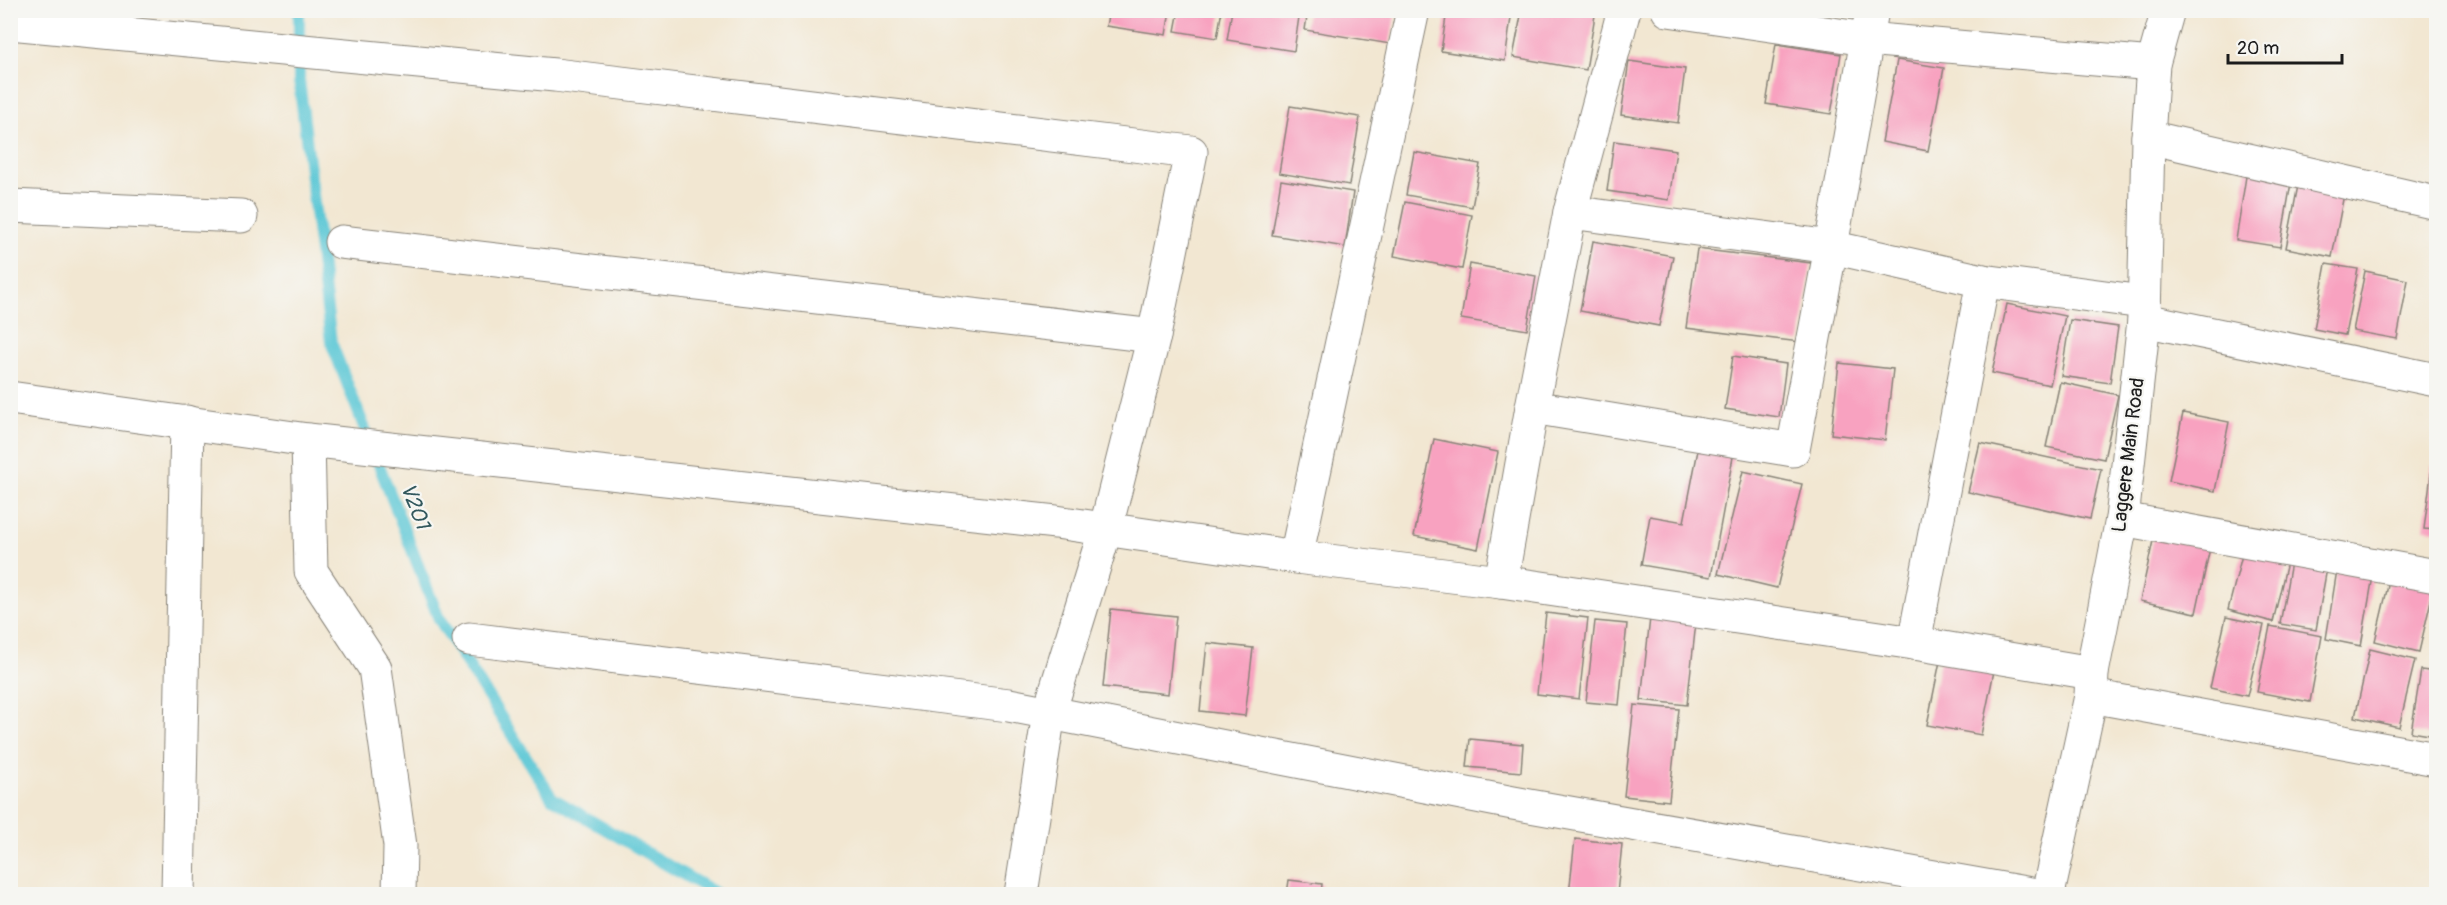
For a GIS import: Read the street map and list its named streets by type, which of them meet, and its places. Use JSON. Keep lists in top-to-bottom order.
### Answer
{
  "streets": {
    "street": ["Laggere Main Road"]
  },
  "water": ["V201"],
  "scale_bar": "20 m"
}
